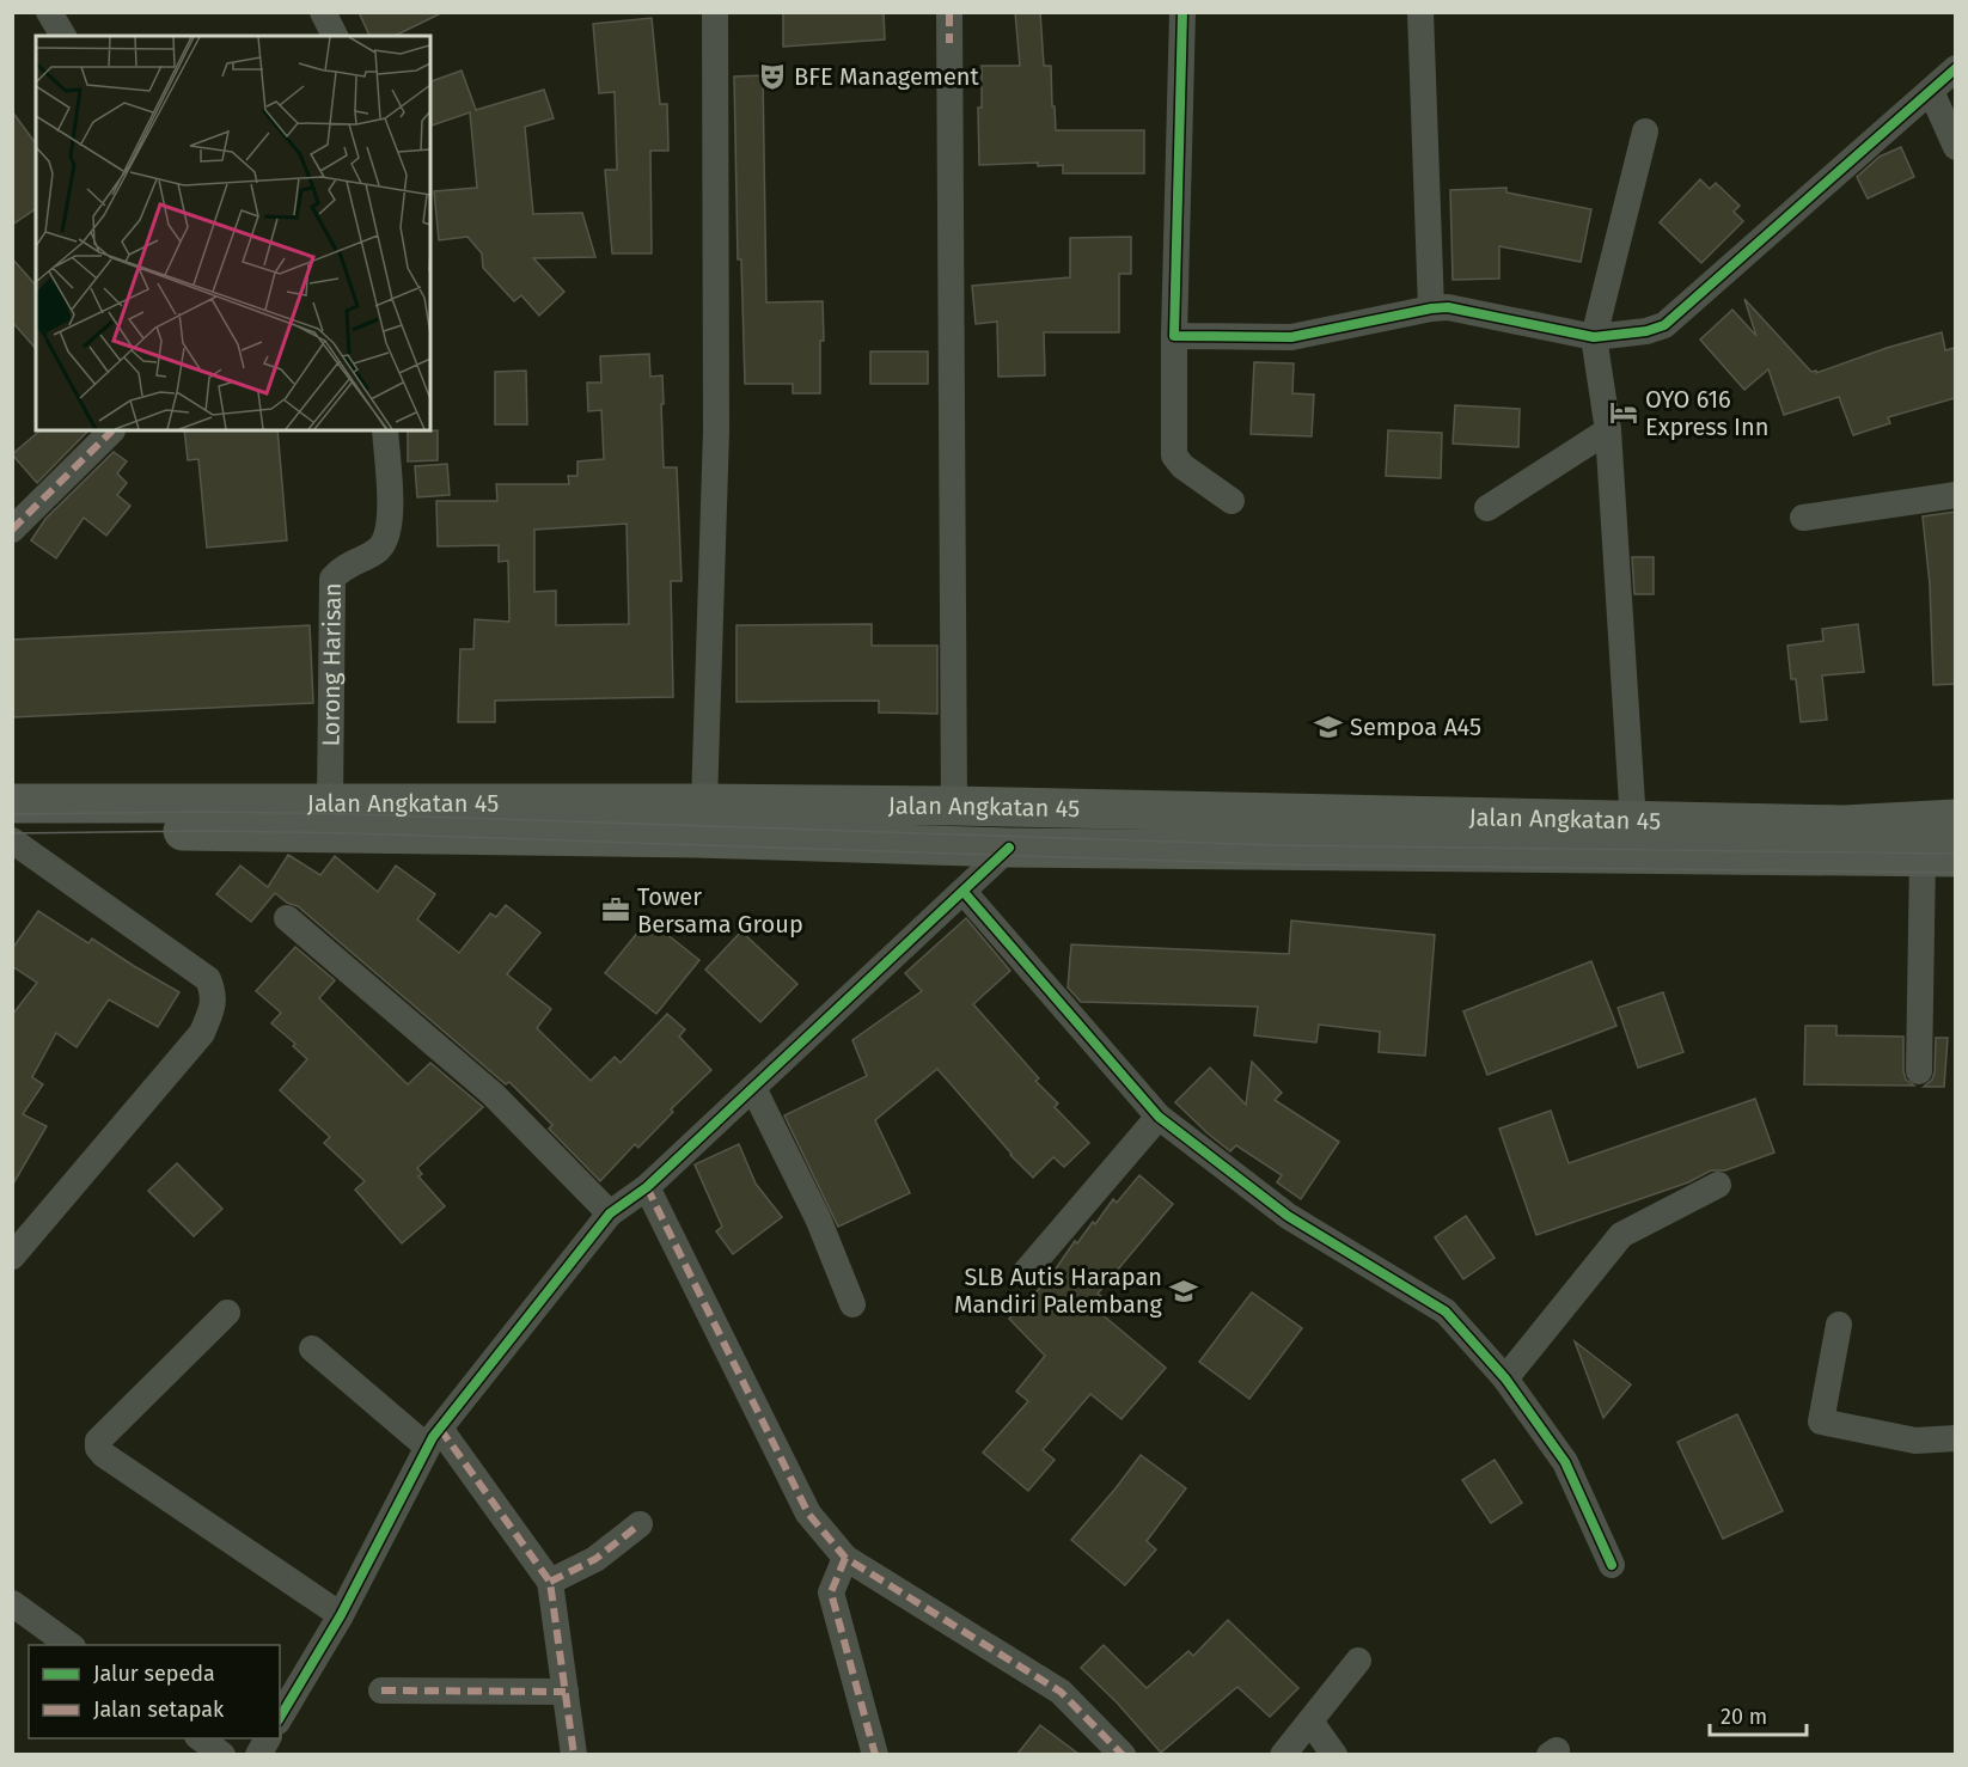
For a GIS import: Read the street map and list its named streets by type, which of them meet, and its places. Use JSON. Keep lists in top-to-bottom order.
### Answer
{
  "streets": {
    "main road": ["Jalan Angkatan 45"],
    "street": ["Lorong Harisan"]
  },
  "crossings": [
    ["Lorong Harisan", "Jalan Angkatan 45"]
  ],
  "places": {
    "theatre": ["BFE Management"],
    "hotel": ["OYO 616 Express Inn"],
    "school or university": ["Sempoa A45", "SLB Autis Harapan Mandiri Palembang"],
    "office": ["Tower Bersama Group"]
  },
  "legend": ["Jalur sepeda", "Jalan setapak"],
  "scale_bar": "20 m"
}
